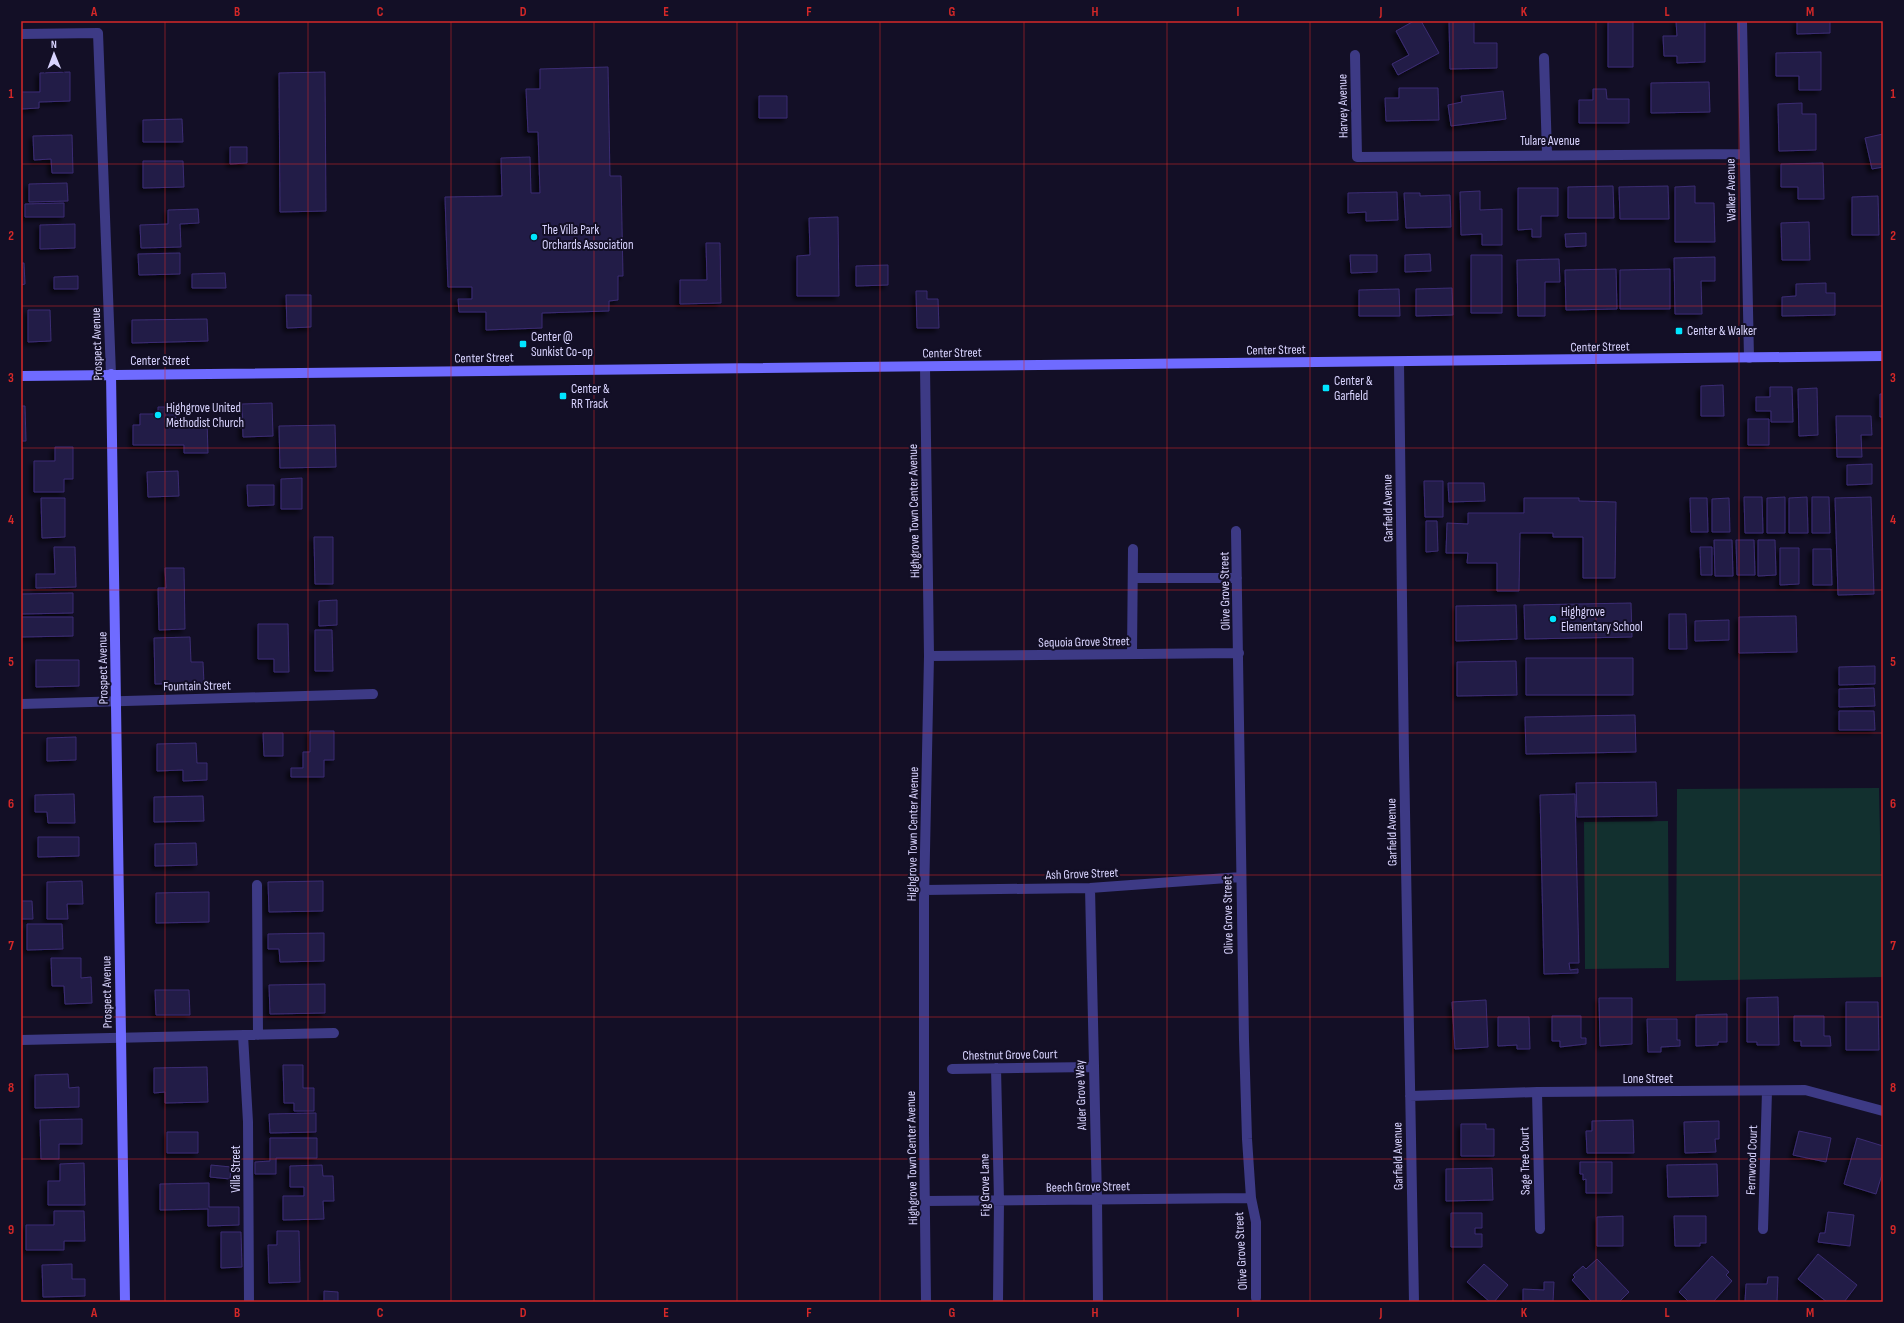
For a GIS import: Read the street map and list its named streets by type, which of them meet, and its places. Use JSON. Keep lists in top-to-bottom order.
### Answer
{
  "streets": {
    "main road": ["Prospect Avenue", "Center Street"],
    "street": [
      "Harvey Avenue",
      "Tulare Avenue",
      "Walker Avenue",
      "Garfield Avenue",
      "Highgrove Town Center Avenue",
      "Olive Grove Street",
      "Sequoia Grove Street",
      "Fountain Street",
      "Ash Grove Street",
      "Chestnut Grove Court",
      "Lone Street",
      "Alder Grove Way",
      "Fernwood Court",
      "Sage Tree Court",
      "Villa Street",
      "Fig Grove Lane",
      "Beech Grove Street"
    ]
  },
  "crossings": [
    ["Harvey Avenue", "Tulare Avenue"],
    ["Tulare Avenue", "Walker Avenue"],
    ["Walker Avenue", "Center Street"],
    ["Prospect Avenue", "Center Street"],
    ["Prospect Avenue", "Fountain Street"],
    ["Center Street", "Garfield Avenue"],
    ["Center Street", "Highgrove Town Center Avenue"],
    ["Garfield Avenue", "Lone Street"],
    ["Highgrove Town Center Avenue", "Sequoia Grove Street"],
    ["Highgrove Town Center Avenue", "Ash Grove Street"],
    ["Highgrove Town Center Avenue", "Beech Grove Street"],
    ["Olive Grove Street", "Sequoia Grove Street"],
    ["Olive Grove Street", "Ash Grove Street"],
    ["Olive Grove Street", "Beech Grove Street"],
    ["Ash Grove Street", "Alder Grove Way"],
    ["Chestnut Grove Court", "Alder Grove Way"],
    ["Chestnut Grove Court", "Fig Grove Lane"],
    ["Lone Street", "Fernwood Court"],
    ["Lone Street", "Sage Tree Court"],
    ["Alder Grove Way", "Beech Grove Street"],
    ["Fig Grove Lane", "Beech Grove Street"]
  ],
  "places": {
    "other": ["The Villa Park Orchards Association", "Highgrove United Methodist Church", "Highgrove Elementary School"],
    "transit": [
      "Center & Walker",
      "Center @ Sunkist Co-op",
      "Center & Garfield",
      "Center & RR Track"
    ]
  },
  "north": "top",
  "grid": {
    "columns": [
      "A",
      "B",
      "C",
      "D",
      "E",
      "F",
      "G",
      "H",
      "I",
      "J",
      "K",
      "L",
      "M"
    ],
    "rows": [
      "1",
      "2",
      "3",
      "4",
      "5",
      "6",
      "7",
      "8",
      "9"
    ]
  }
}
